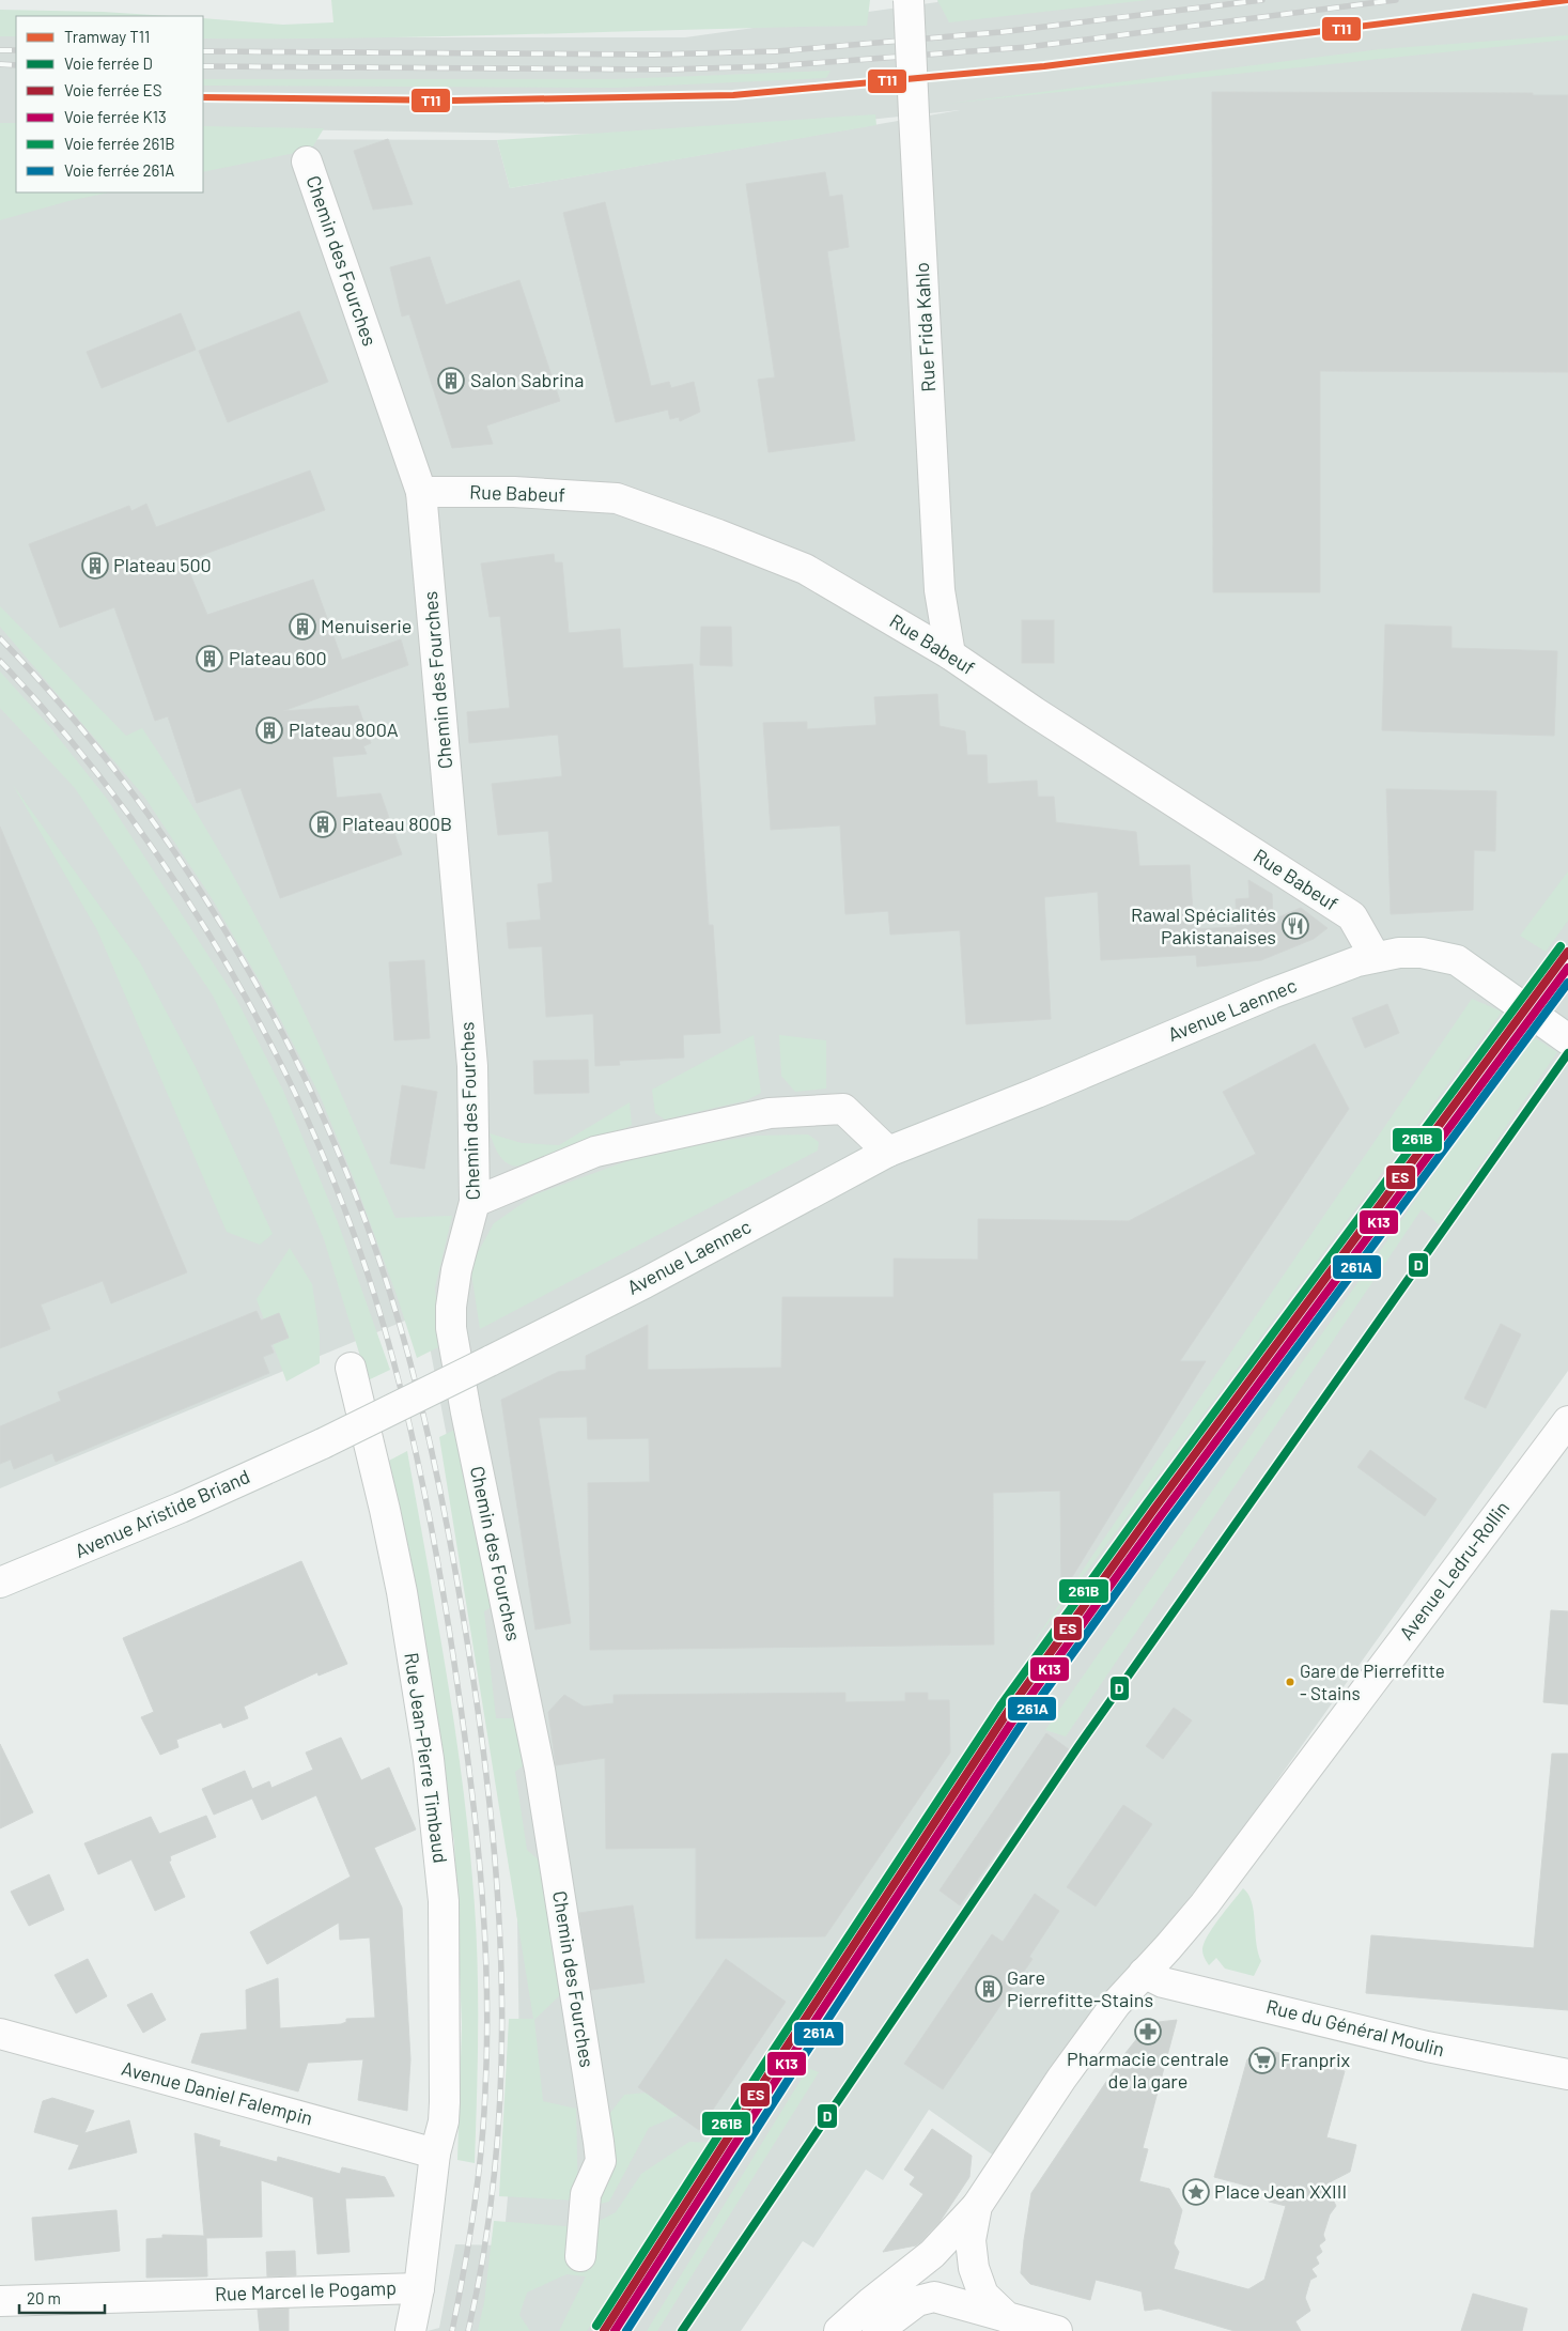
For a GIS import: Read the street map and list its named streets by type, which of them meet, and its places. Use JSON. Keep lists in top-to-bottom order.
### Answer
{
  "streets": {
    "street": [
      "Chemin des Fourches",
      "Rue Frida Kahlo",
      "Rue Babeuf",
      "Avenue Laennec",
      "Avenue Aristide Briand",
      "Avenue Ledru-Rollin",
      "Rue Jean-Pierre Timbaud",
      "Rue du Général Moulin",
      "Avenue Daniel Falempin",
      "Rue Marcel le Pogamp"
    ]
  },
  "crossings": [
    ["Chemin des Fourches", "Rue Babeuf"],
    ["Rue Frida Kahlo", "Rue Babeuf"],
    ["Rue Babeuf", "Avenue Laennec"],
    ["Avenue Laennec", "Avenue Aristide Briand"],
    ["Avenue Ledru-Rollin", "Rue du Général Moulin"],
    ["Rue Jean-Pierre Timbaud", "Avenue Daniel Falempin"],
    ["Rue Jean-Pierre Timbaud", "Rue Marcel le Pogamp"]
  ],
  "places": {
    "building": [
      "Salon Sabrina",
      "Plateau 500",
      "Menuiserie",
      "Plateau 600",
      "Plateau 800A",
      "Plateau 800B",
      "Gare Pierrefitte-Stains"
    ],
    "restaurant": ["Rawal Spécialités Pakistanaises"],
    "other": ["Gare de Pierrefitte - Stains"],
    "pharmacy": ["Pharmacie centrale de la gare"],
    "supermarket": ["Franprix"],
    "place": ["Place Jean XXIII"]
  },
  "lines": [
    "tram line T11",
    "rail line 261B",
    "rail line ES",
    "rail line K13",
    "rail line 261A",
    "rail line D"
  ],
  "legend": [
    "Tramway T11",
    "Voie ferrée D",
    "Voie ferrée ES",
    "Voie ferrée K13",
    "Voie ferrée 261B",
    "Voie ferrée 261A"
  ],
  "scale_bar": "20 m"
}
